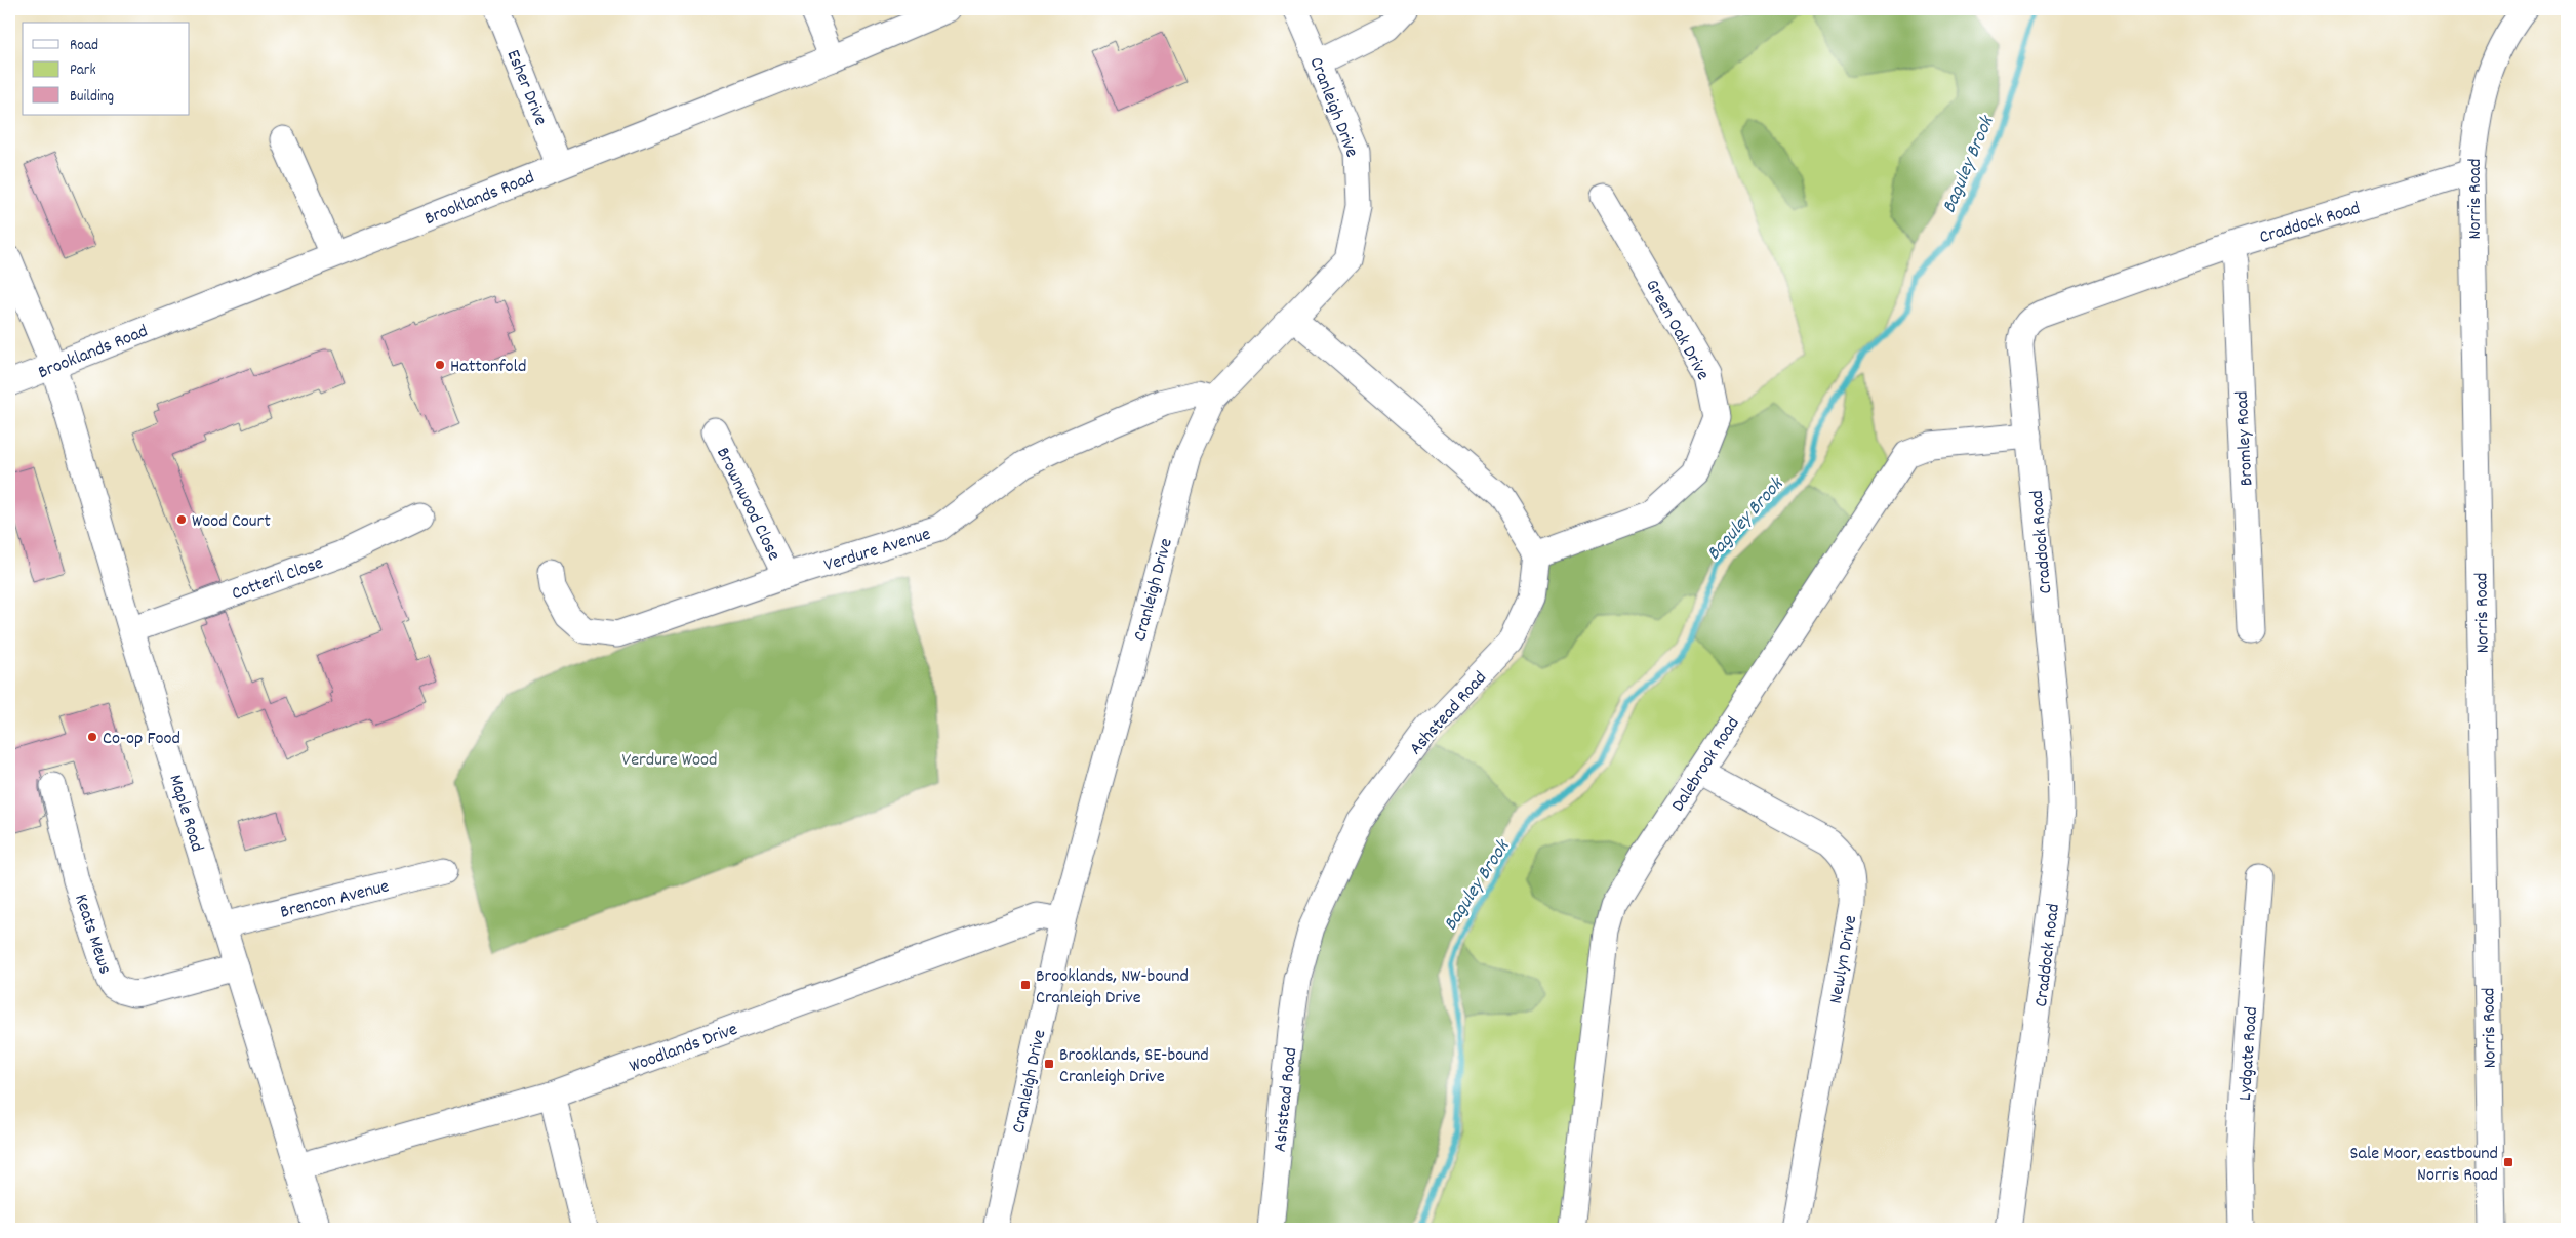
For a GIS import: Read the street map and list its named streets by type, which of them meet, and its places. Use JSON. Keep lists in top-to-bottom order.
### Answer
{
  "streets": {
    "street": [
      "Esher Drive",
      "Cranleigh Drive",
      "Brooklands Road",
      "Norris Road",
      "Craddock Road",
      "Green Oak Drive",
      "Bromley Road",
      "Brownwood Close",
      "Verdure Avenue",
      "Cotteril Close",
      "Ashstead Road",
      "Dalebrook Road",
      "Maple Road",
      "Brencon Avenue",
      "Keats Mews",
      "Newlyn Drive",
      "Woodlands Drive",
      "Lydgate Road"
    ]
  },
  "crossings": [
    ["Esher Drive", "Brooklands Road"],
    ["Cranleigh Drive", "Verdure Avenue"],
    ["Cranleigh Drive", "Woodlands Drive"],
    ["Brooklands Road", "Maple Road"],
    ["Norris Road", "Craddock Road"],
    ["Craddock Road", "Bromley Road"],
    ["Craddock Road", "Dalebrook Road"],
    ["Green Oak Drive", "Ashstead Road"],
    ["Brownwood Close", "Verdure Avenue"],
    ["Cotteril Close", "Maple Road"],
    ["Dalebrook Road", "Newlyn Drive"],
    ["Maple Road", "Brencon Avenue"],
    ["Maple Road", "Keats Mews"],
    ["Maple Road", "Woodlands Drive"]
  ],
  "water": ["Baguley Brook"],
  "parks": ["Verdure Wood"],
  "places": {
    "other": ["Hattonfold", "Wood Court", "Co-op Food"],
    "transit": ["Brooklands, NW-bound Cranleigh Drive", "Brooklands, SE-bound Cranleigh Drive", "Sale Moor, eastbound Norris Road"]
  },
  "legend": ["Road", "Park", "Building"]
}
